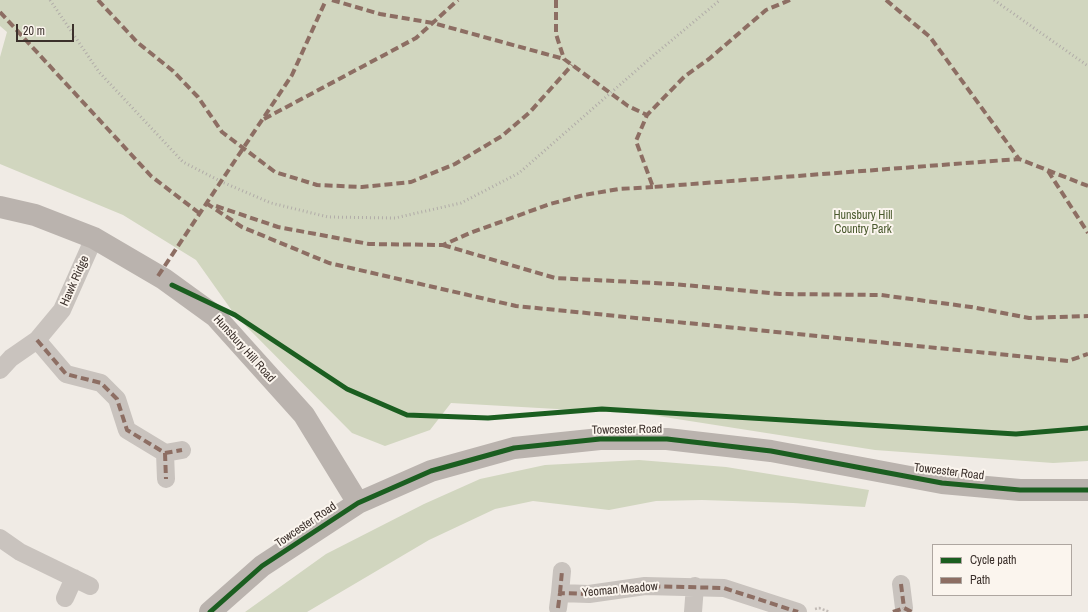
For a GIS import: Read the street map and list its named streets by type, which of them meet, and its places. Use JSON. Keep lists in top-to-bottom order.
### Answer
{
  "streets": {
    "street": [
      "Hawk Ridge",
      "Hunsbury Hill Road",
      "Towcester Road",
      "Yeoman Meadow"
    ]
  },
  "crossings": [
    ["Hawk Ridge", "Hunsbury Hill Road"],
    ["Hunsbury Hill Road", "Towcester Road"]
  ],
  "parks": ["Hunsbury Hill Country Park"],
  "legend": ["Cycle path", "Path"],
  "scale_bar": "20 m"
}
